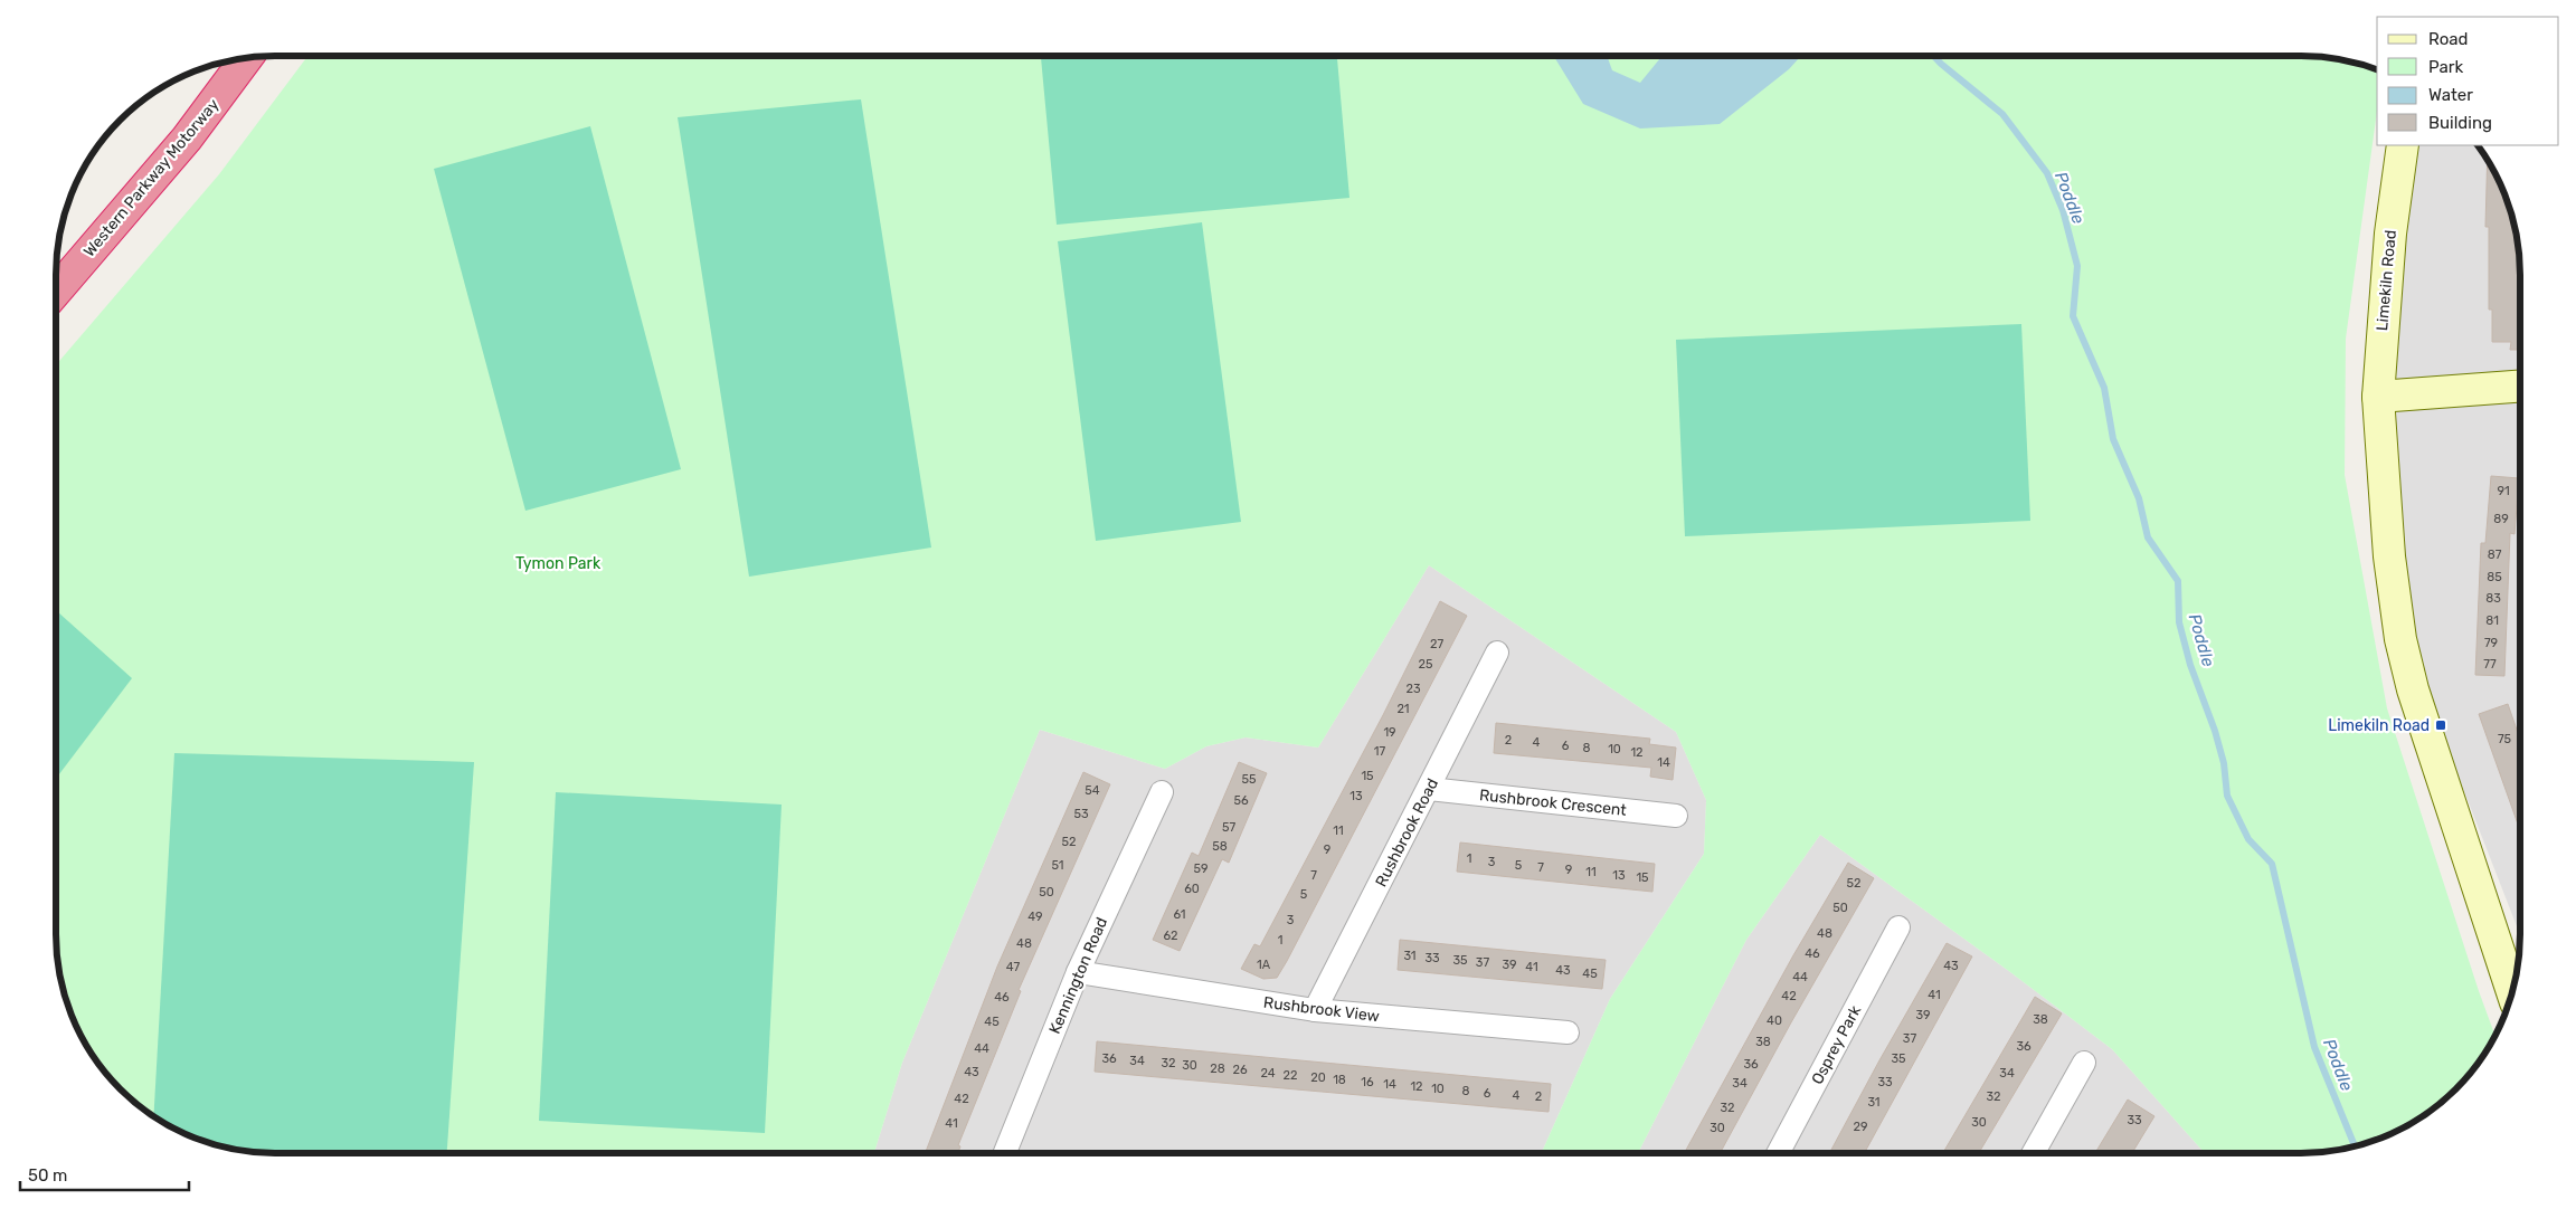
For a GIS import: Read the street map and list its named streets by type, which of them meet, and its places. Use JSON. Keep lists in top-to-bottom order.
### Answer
{
  "streets": {
    "highway": ["Western Parkway Motorway"],
    "street": [
      "Limekiln Road",
      "Rushbrook Crescent",
      "Rushbrook Road",
      "Kennington Road",
      "Rushbrook View",
      "Osprey Park"
    ]
  },
  "crossings": [
    ["Rushbrook Crescent", "Rushbrook Road"],
    ["Rushbrook Road", "Rushbrook View"],
    ["Kennington Road", "Rushbrook View"]
  ],
  "water": ["Poddle"],
  "parks": ["Tymon Park"],
  "places": {
    "transit": ["Limekiln Road"]
  },
  "house_numbers": [
    "91",
    "89",
    "87",
    "85",
    "83",
    "81",
    "79",
    "27",
    "25",
    "77",
    "23",
    "21",
    "19",
    "75",
    "2",
    "4",
    "6",
    "8",
    "10",
    "17",
    "12",
    "14",
    "15",
    "55",
    "54",
    "13",
    "56",
    "53",
    "57",
    "11",
    "52",
    "58",
    "9",
    "1",
    "3",
    "51",
    "5",
    "7",
    "59",
    "9",
    "11",
    "7",
    "13",
    "15",
    "52",
    "60",
    "50",
    "5",
    "50",
    "61",
    "49",
    "3",
    "48",
    "62",
    "1",
    "48",
    "46",
    "31",
    "33",
    "35",
    "37",
    "1A",
    "39",
    "43",
    "47",
    "41",
    "43",
    "45",
    "44",
    "41",
    "42",
    "46",
    "39",
    "38",
    "40",
    "45",
    "37",
    "38",
    "36",
    "44",
    "36",
    "35",
    "34",
    "32",
    "36",
    "30",
    "28",
    "26",
    "43",
    "24",
    "34",
    "22",
    "20",
    "18",
    "16",
    "33",
    "34",
    "14",
    "12",
    "10",
    "8",
    "6",
    "4",
    "2",
    "32",
    "42",
    "31",
    "32",
    "33",
    "30",
    "41",
    "29",
    "30"
  ],
  "legend": [
    "Road",
    "Park",
    "Water",
    "Building"
  ],
  "scale_bar": "50 m"
}
